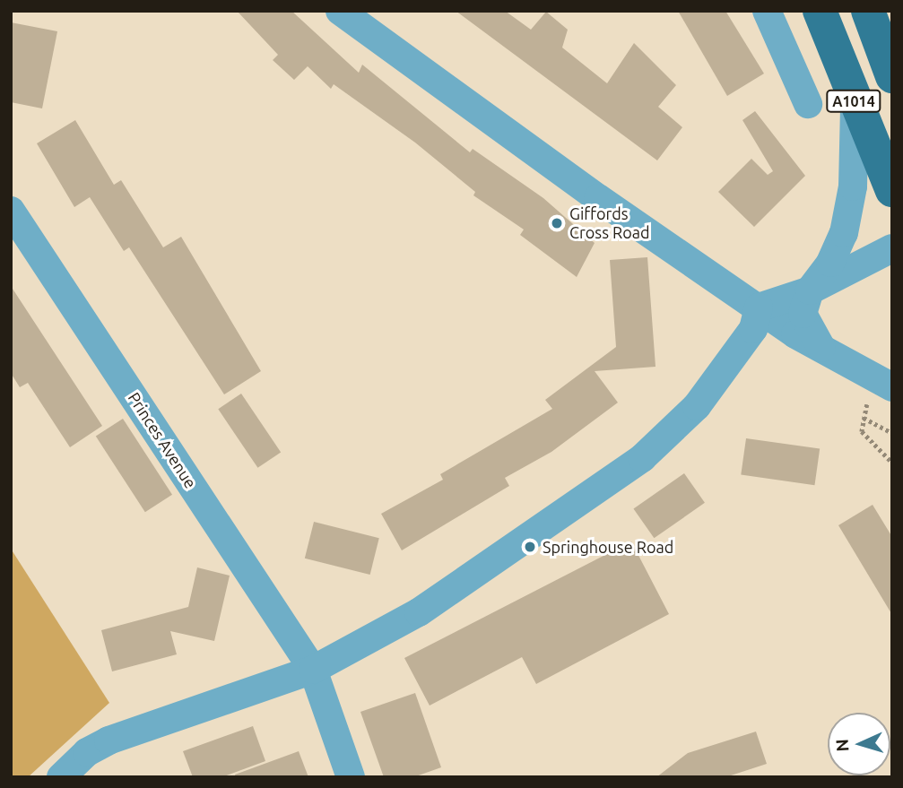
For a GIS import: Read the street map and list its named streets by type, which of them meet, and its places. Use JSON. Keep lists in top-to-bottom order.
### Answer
{
  "streets": {
    "main road": ["A1014"],
    "street": ["Princes Avenue"]
  },
  "places": ["Giffords Cross Road", "Springhouse Road"],
  "north": "left"
}
